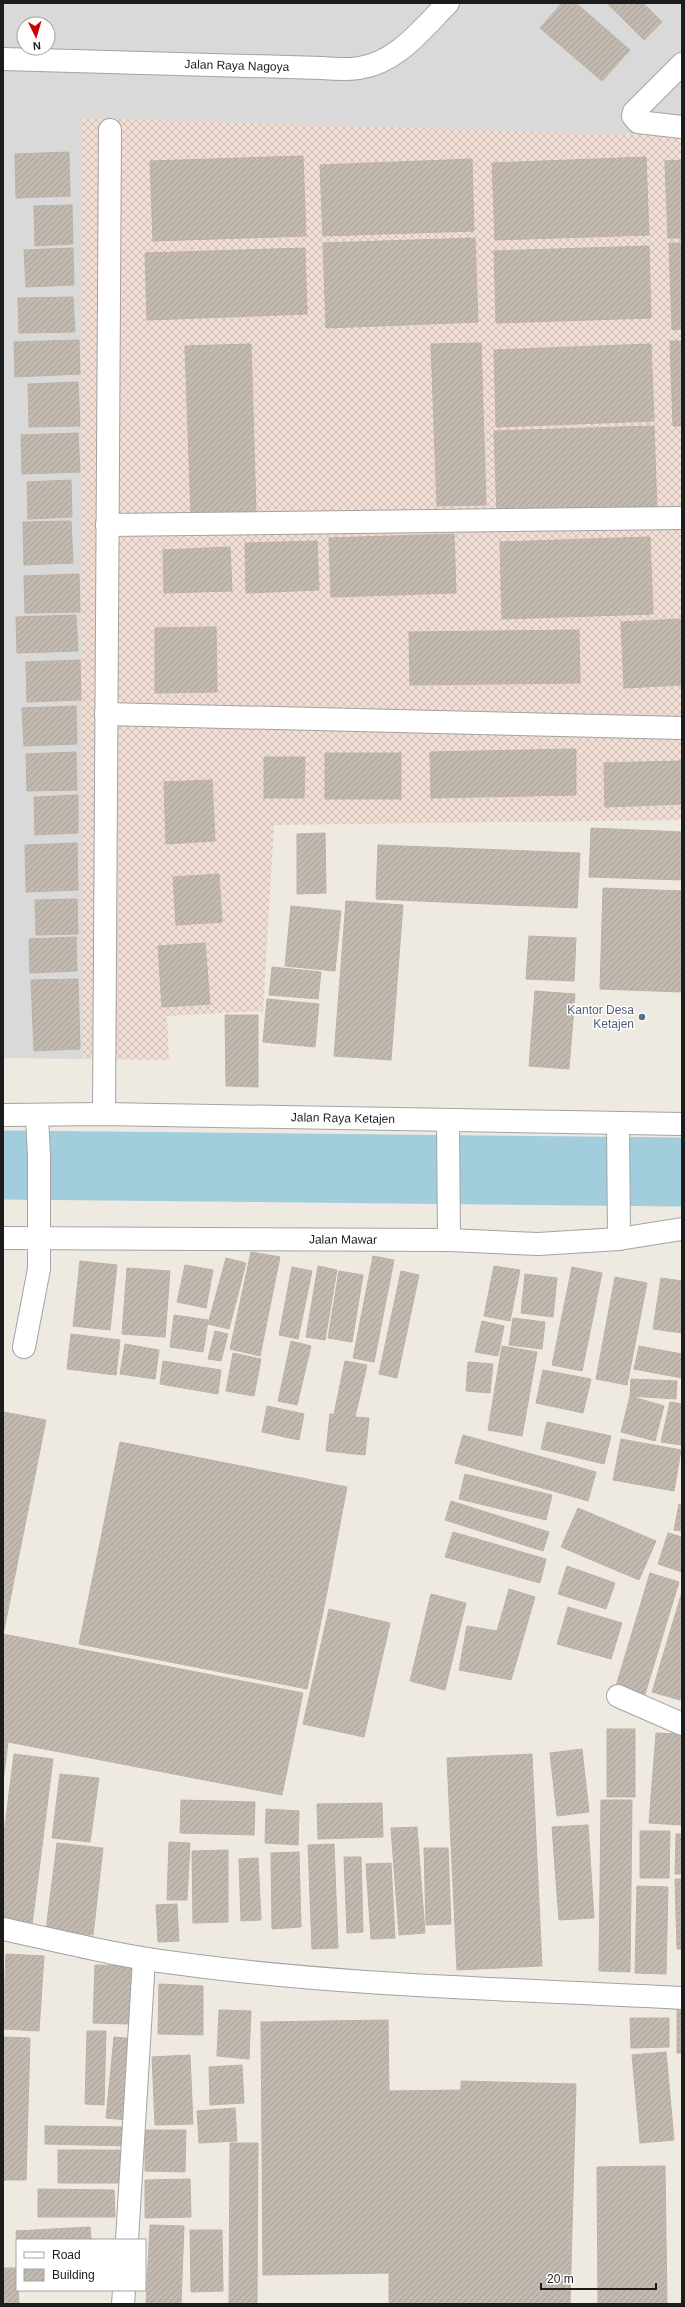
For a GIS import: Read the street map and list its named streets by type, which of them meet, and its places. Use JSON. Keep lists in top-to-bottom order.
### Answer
{
  "streets": {
    "street": ["Jalan Raya Nagoya", "Jalan Raya Ketajen", "Jalan Mawar"]
  },
  "places": ["Kantor Desa Ketajen"],
  "legend": ["Road", "Building"],
  "scale_bar": "20 m",
  "north": "bottom"
}
